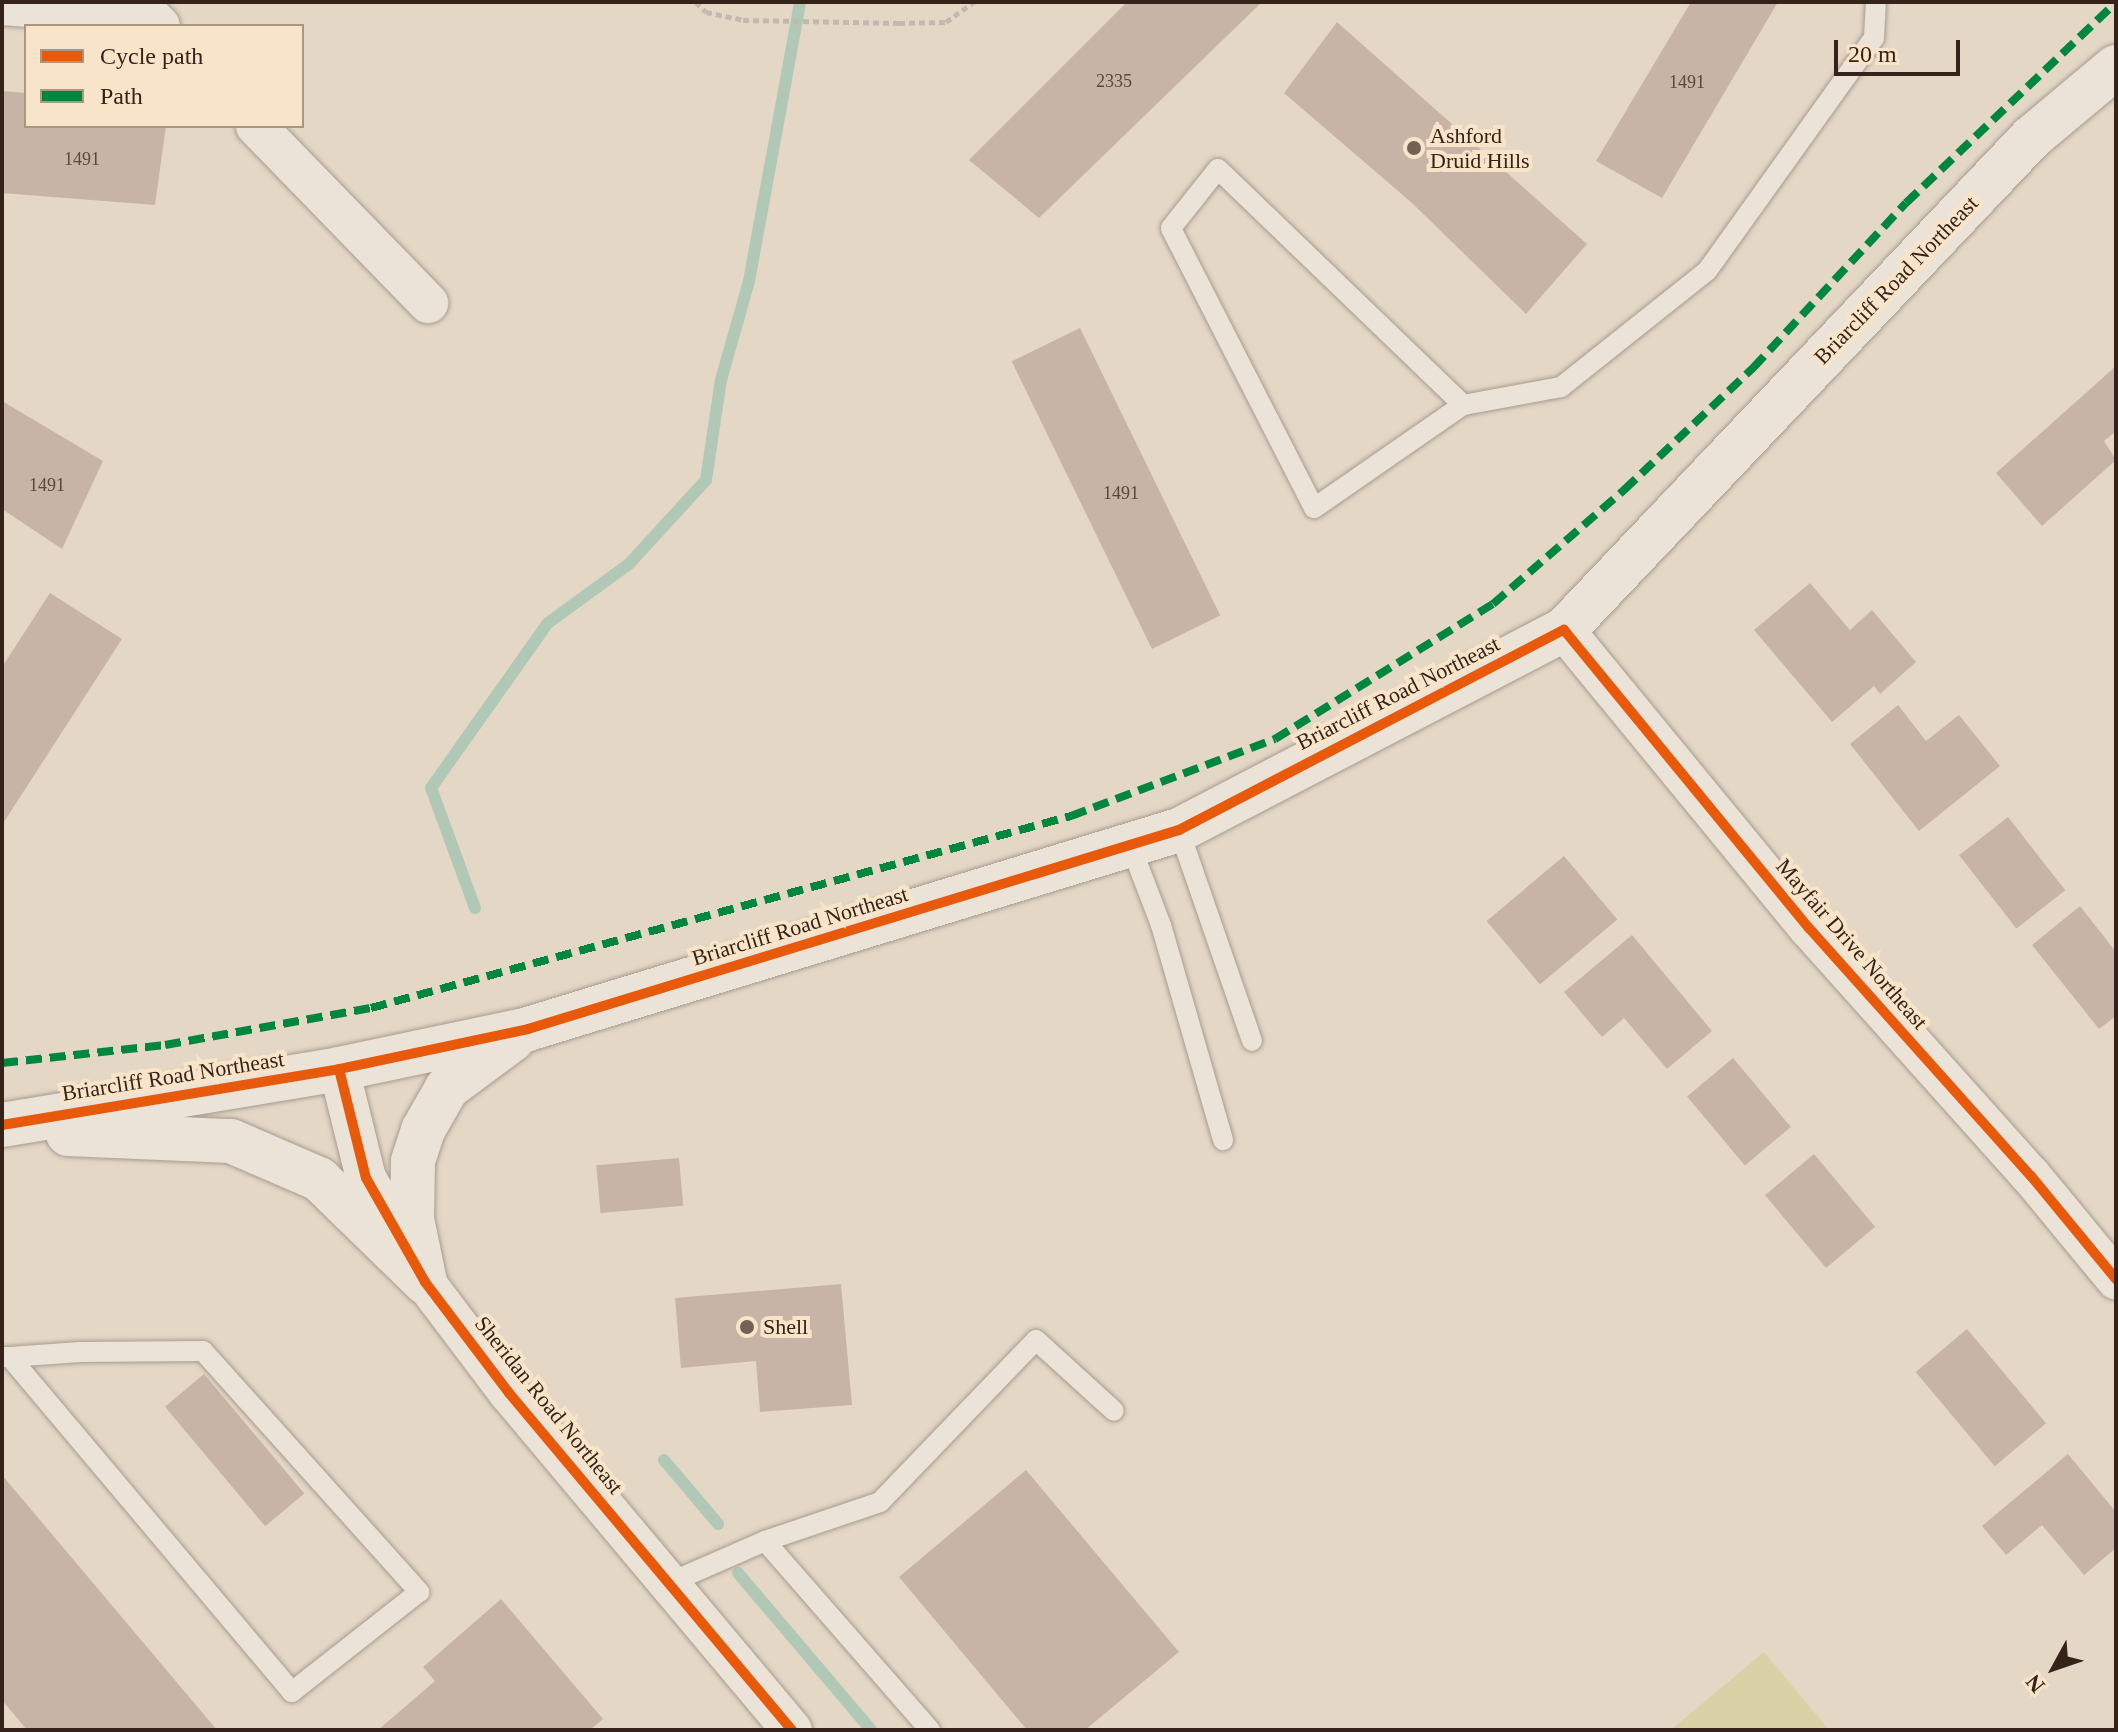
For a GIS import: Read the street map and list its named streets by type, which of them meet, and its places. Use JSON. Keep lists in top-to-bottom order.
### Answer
{
  "streets": {
    "main road": ["Briarcliff Road Northeast"],
    "street": ["Mayfair Drive Northeast", "Sheridan Road Northeast"]
  },
  "crossings": [
    ["Briarcliff Road Northeast", "Mayfair Drive Northeast"],
    ["Briarcliff Road Northeast", "Sheridan Road Northeast"]
  ],
  "places": ["Ashford Druid Hills", "Shell"],
  "house_numbers": [
    "2335",
    "1491",
    "1491",
    "1491",
    "1491"
  ],
  "legend": ["Cycle path", "Path"],
  "scale_bar": "20 m",
  "north": "bottom left"
}
